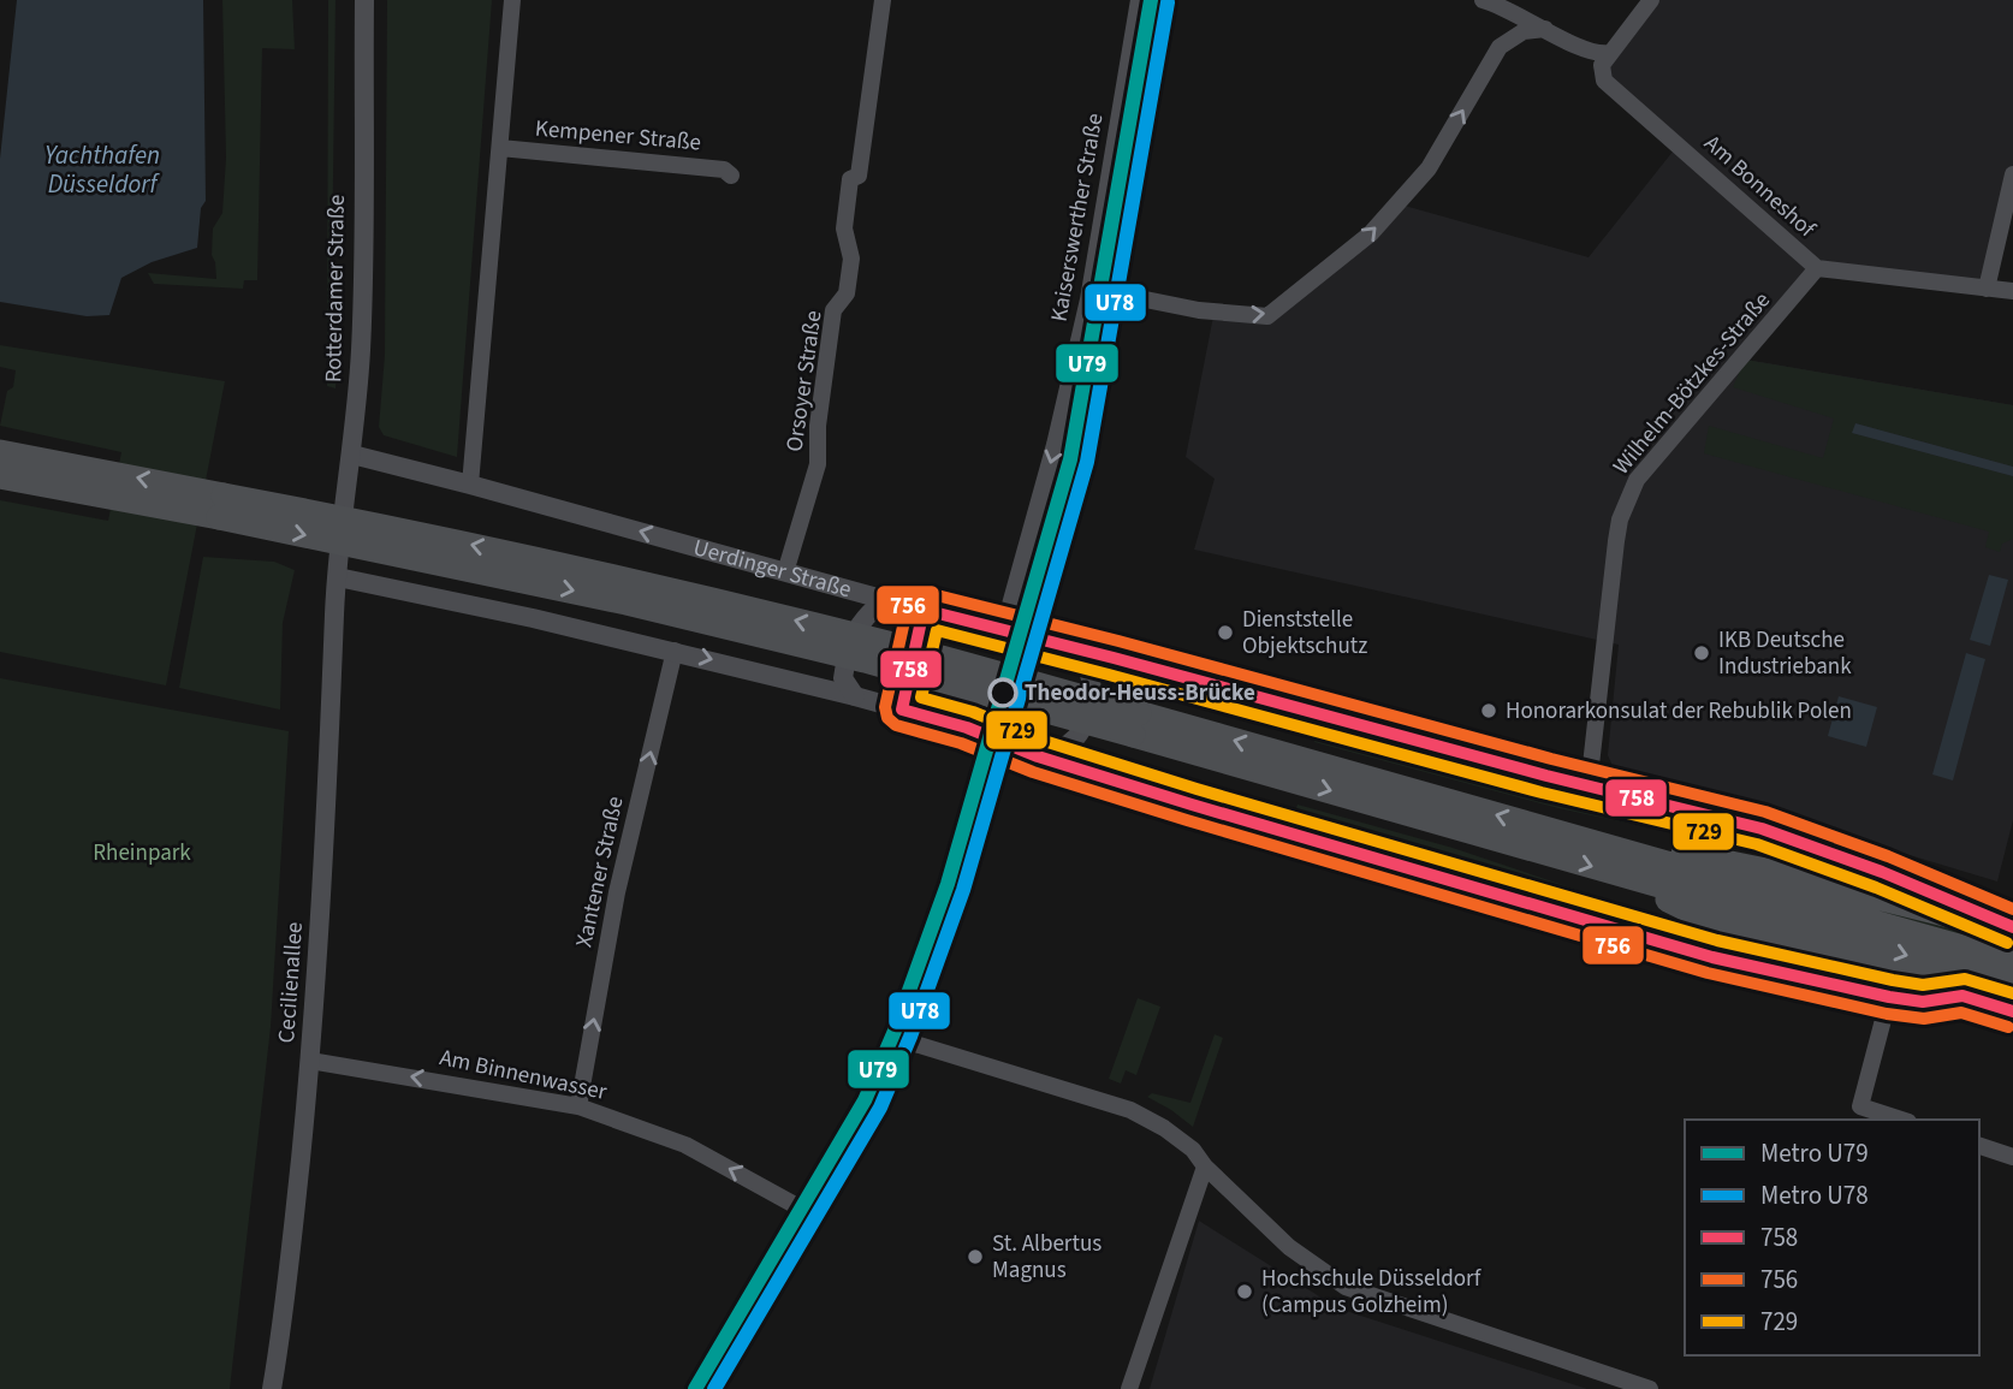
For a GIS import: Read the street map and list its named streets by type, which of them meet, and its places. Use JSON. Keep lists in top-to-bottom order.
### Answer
{
  "streets": {
    "street": [
      "Kempener Straße",
      "Am Bonneshof",
      "Kaiserswerther Straße",
      "Rotterdamer Straße",
      "Orsoyer Straße",
      "Wilhelm-Bötzkes-Straße",
      "Uerdinger Straße",
      "Xantener Straße",
      "Cecilienallee",
      "Am Binnenwasser"
    ]
  },
  "crossings": [
    ["Am Bonneshof", "Wilhelm-Bötzkes-Straße"],
    ["Kaiserswerther Straße", "Uerdinger Straße"],
    ["Rotterdamer Straße", "Uerdinger Straße"],
    ["Rotterdamer Straße", "Cecilienallee"],
    ["Orsoyer Straße", "Uerdinger Straße"],
    ["Wilhelm-Bötzkes-Straße", "Uerdinger Straße"],
    ["Xantener Straße", "Am Binnenwasser"],
    ["Cecilienallee", "Am Binnenwasser"]
  ],
  "one_way": ["Xantener Straße", "Am Binnenwasser"],
  "water": ["Yachthafen Düsseldorf"],
  "parks": ["Rheinpark"],
  "places": [
    "Dienststelle Objektschutz",
    "IKB Deutsche Industriebank",
    "Theodor-Heuss-Brücke",
    "Honorarkonsulat der Rebublik Polen",
    "St. Albertus Magnus",
    "Hochschule Düsseldorf (Campus Golzheim)"
  ],
  "lines": [
    "metro line U79",
    "metro line U78",
    "transit line 756",
    "transit line 758",
    "transit line 729"
  ],
  "legend": [
    "Metro U79",
    "Metro U78",
    "758",
    "756",
    "729"
  ]
}
